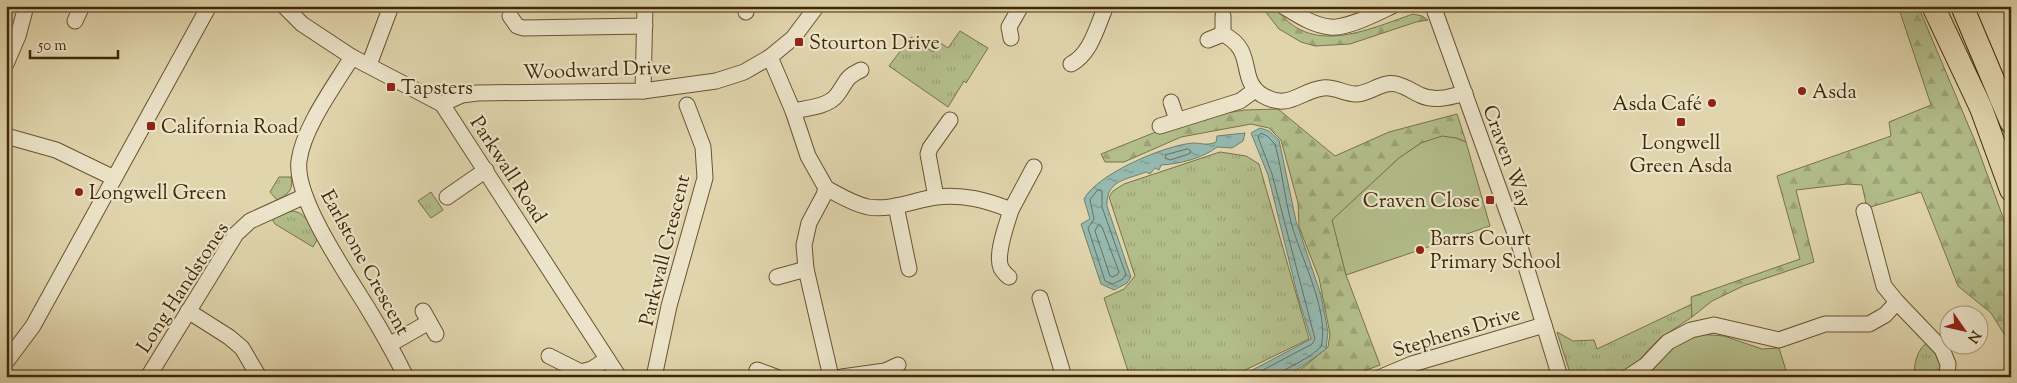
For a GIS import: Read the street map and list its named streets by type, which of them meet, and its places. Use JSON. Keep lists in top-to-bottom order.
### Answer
{
  "streets": {
    "street": [
      "Woodward Drive",
      "Craven Way",
      "Parkwall Road",
      "Parkwall Crescent",
      "Earlstone Crescent",
      "Long Handstones",
      "Stephens Drive"
    ]
  },
  "crossings": [
    ["Woodward Drive", "Parkwall Road"],
    ["Craven Way", "Stephens Drive"],
    ["Parkwall Road", "Earlstone Crescent"],
    ["Earlstone Crescent", "Long Handstones"]
  ],
  "places": {
    "transit": [
      "Stourton Drive",
      "Tapsters",
      "Longwell Green Asda",
      "California Road",
      "Craven Close"
    ],
    "other": [
      "Asda",
      "Asda Café",
      "Longwell Green",
      "Barrs Court Primary School"
    ]
  },
  "scale_bar": "50 m",
  "north": "bottom right"
}
